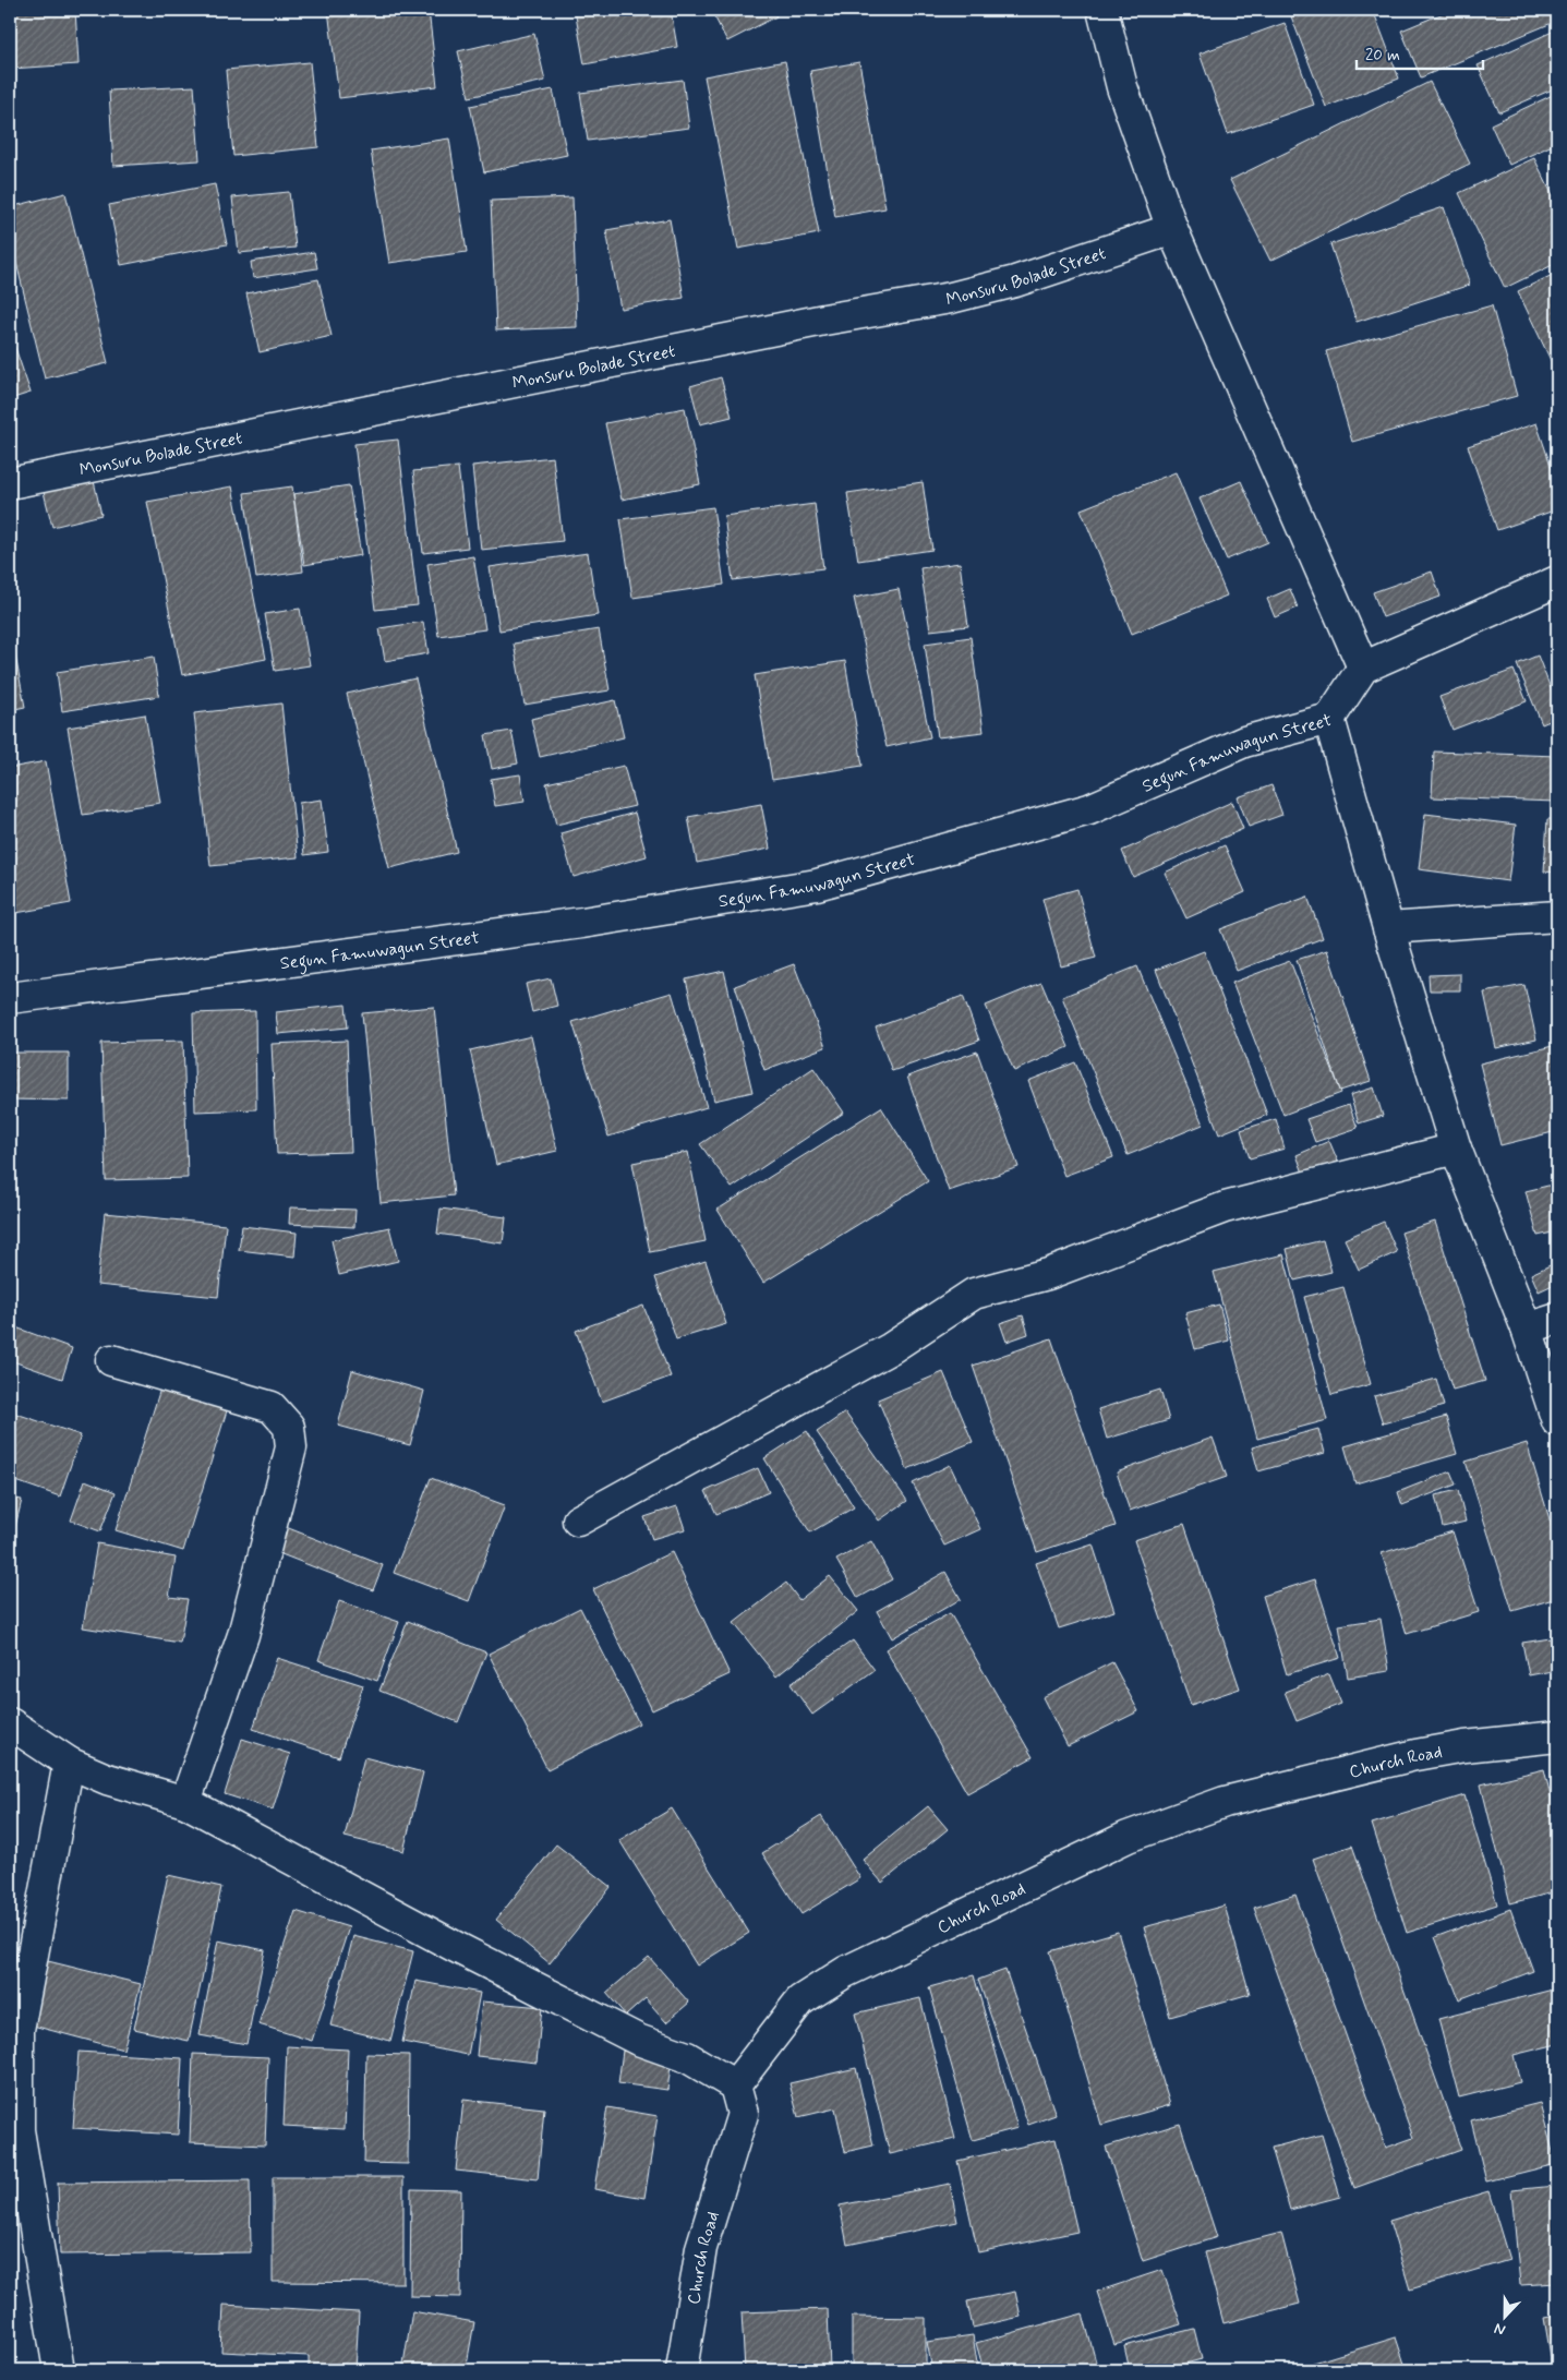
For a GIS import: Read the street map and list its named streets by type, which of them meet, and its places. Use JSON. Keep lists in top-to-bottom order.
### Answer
{
  "streets": {
    "street": ["Monsuru Bolade Street", "Segun Famuwagun Street", "Church Road"]
  },
  "scale_bar": "20 m",
  "north": "bottom"
}
